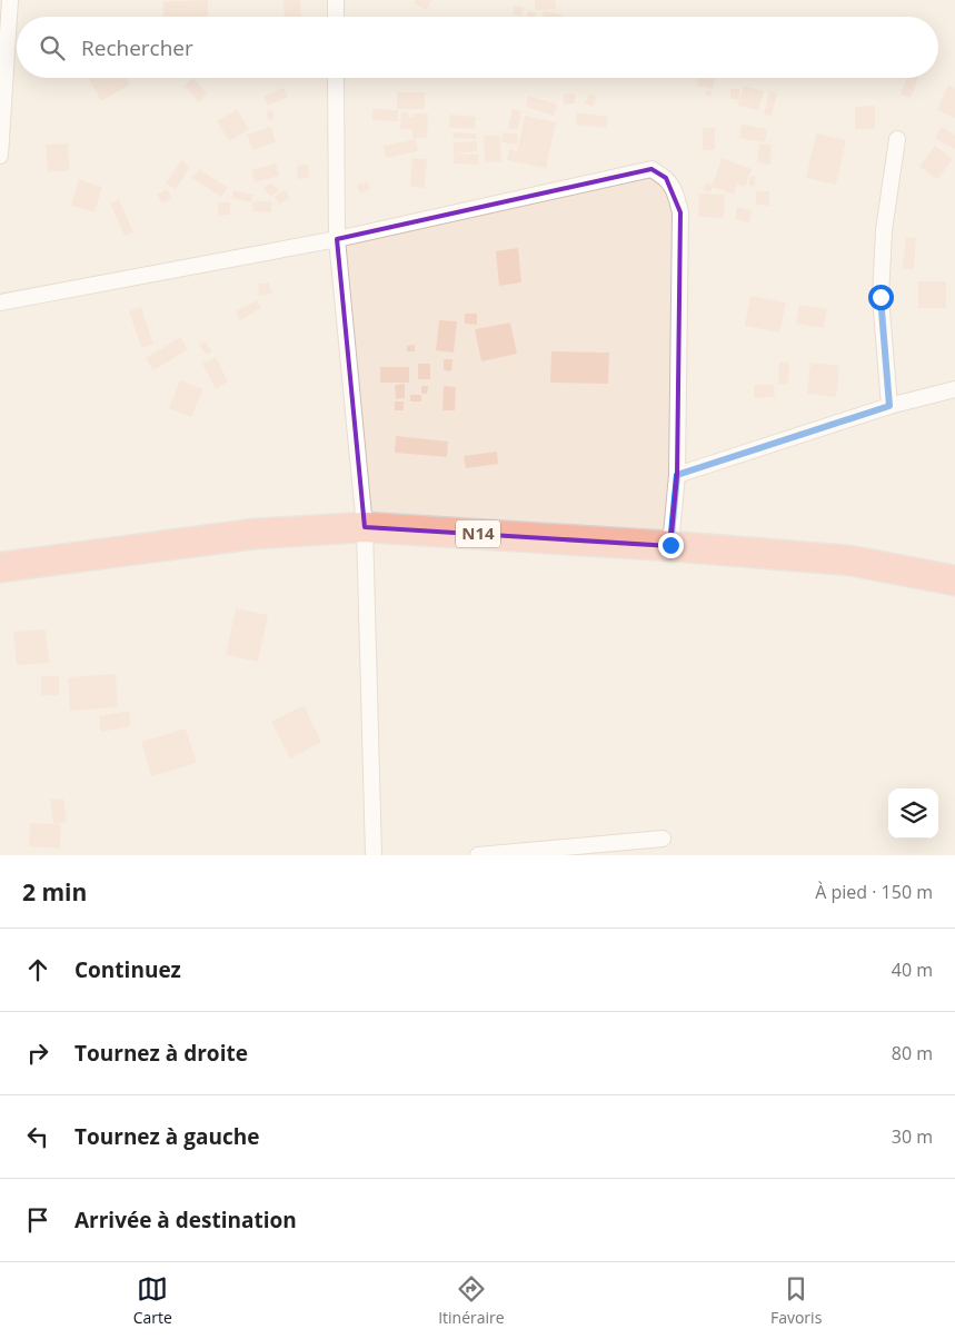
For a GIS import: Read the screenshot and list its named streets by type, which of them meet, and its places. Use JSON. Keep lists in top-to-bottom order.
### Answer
{
  "streets": {
    "highway": ["N14"]
  },
  "page": {
    "search": "Rechercher",
    "heading": ["2 min", "À pied · 150 m"],
    "list": [
      ["Continuez", "40 m"],
      ["Tournez à droite", "80 m"],
      ["Tournez à gauche", "30 m"],
      "Arrivée à destination"
    ],
    "nav": ["Carte", "Itinéraire", "Favoris"]
  }
}
